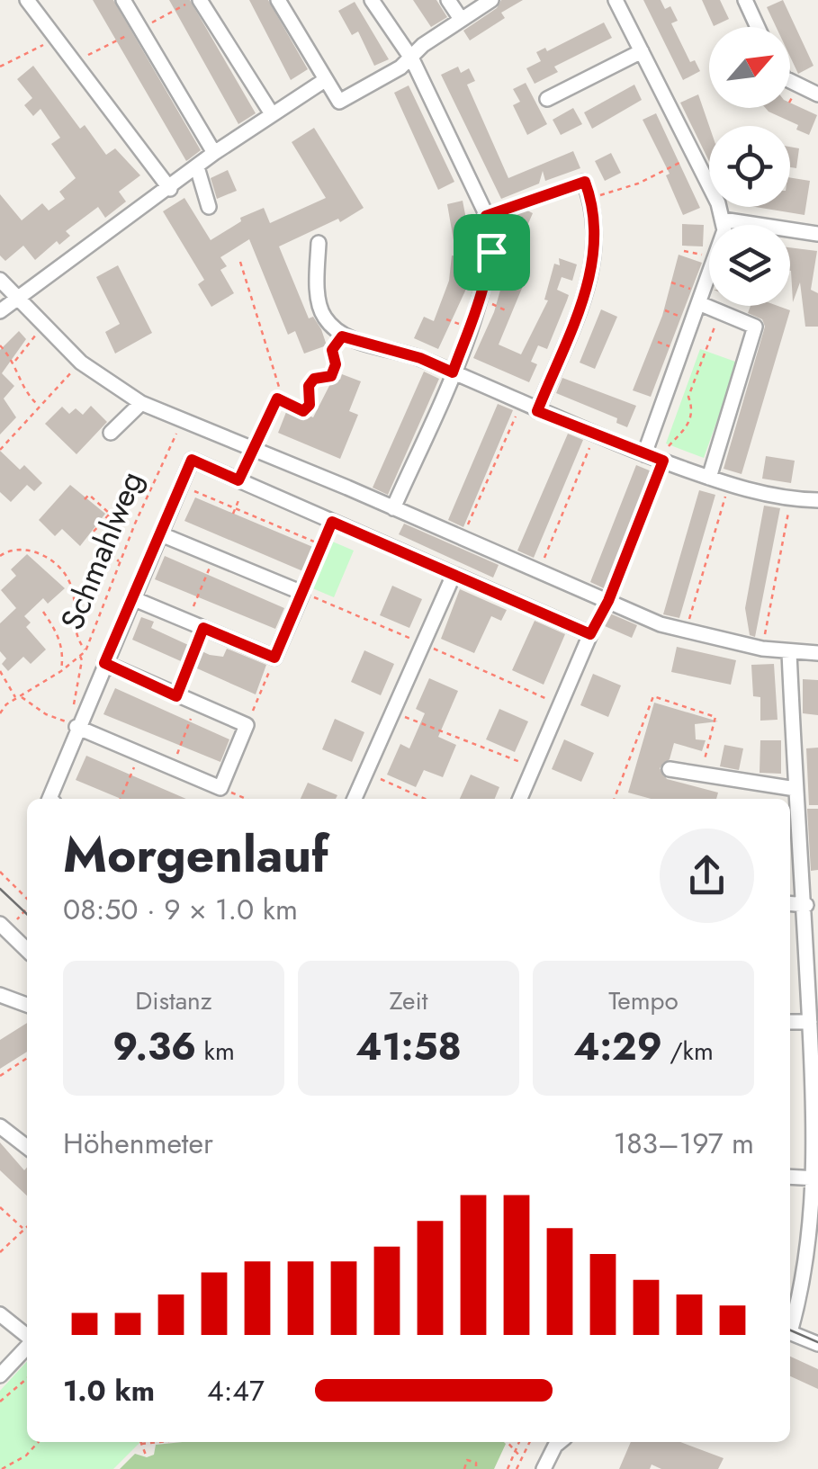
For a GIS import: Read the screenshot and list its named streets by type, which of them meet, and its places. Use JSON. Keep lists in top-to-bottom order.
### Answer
{
  "streets": {
    "path": ["Schmahlweg"]
  },
  "north": "top right",
  "page": {
    "heading": ["Morgenlauf", "08:50 · 9 × 1.0 km"],
    "stats": [
      ["Distanz", "9.36 km"],
      ["Zeit", "41:58"],
      ["Tempo", "4:29 /km"]
    ],
    "chart": ["Höhenmeter", "183–197 m"],
    "list": [
      {
        "name": "1.0 km",
        "note": "4:47"
      }
    ]
  }
}
